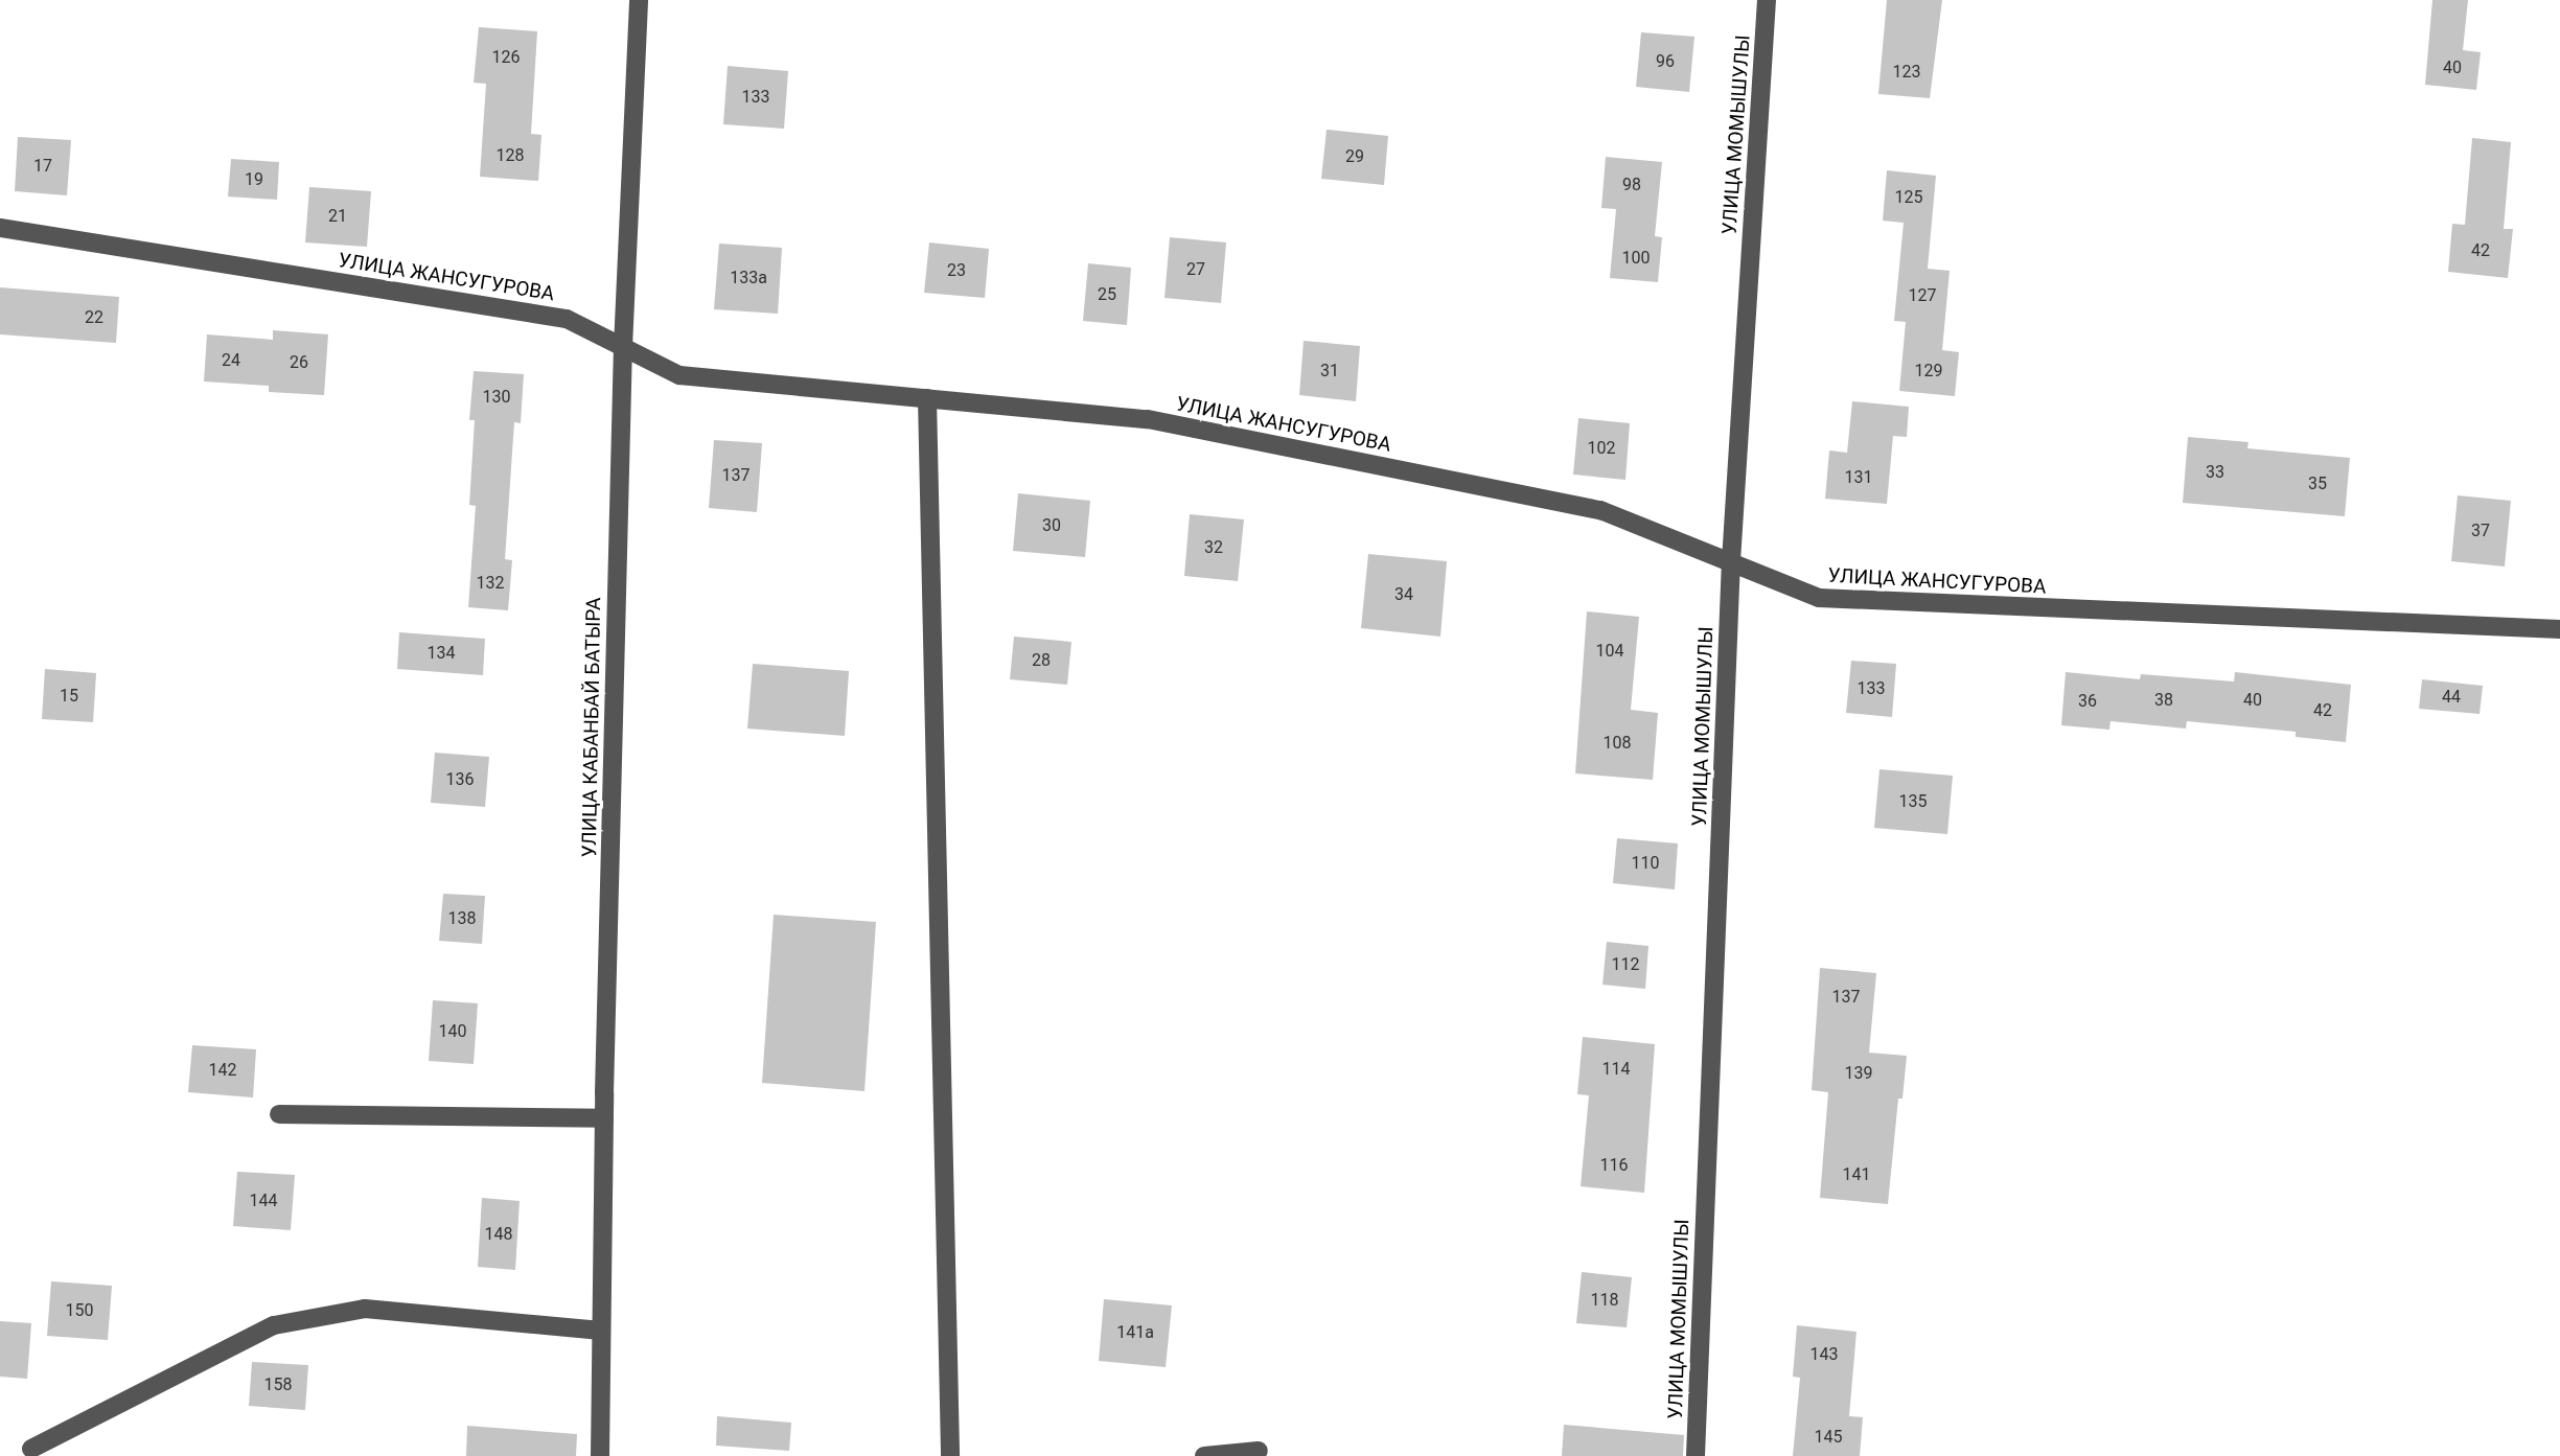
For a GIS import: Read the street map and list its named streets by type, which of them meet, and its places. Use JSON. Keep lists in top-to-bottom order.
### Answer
{
  "streets": {
    "street": ["УЛИЦА МОМЫШУЛЫ", "УЛИЦА ЖАНСУГУРОВА", "УЛИЦА КАБАНБАЙ БАТЫРА"]
  },
  "crossings": [
    ["УЛИЦА МОМЫШУЛЫ", "УЛИЦА ЖАНСУГУРОВА"],
    ["УЛИЦА ЖАНСУГУРОВА", "УЛИЦА КАБАНБАЙ БАТЫРА"]
  ],
  "house_numbers": [
    "126",
    "96",
    "40",
    "123",
    "133",
    "128",
    "29",
    "17",
    "19",
    "98",
    "125",
    "21",
    "42",
    "100",
    "27",
    "23",
    "133а",
    "25",
    "127",
    "22",
    "24",
    "26",
    "31",
    "129",
    "130",
    "102",
    "33",
    "137",
    "131",
    "35",
    "30",
    "37",
    "32",
    "132",
    "34",
    "104",
    "134",
    "28",
    "133",
    "15",
    "44",
    "38",
    "40",
    "36",
    "42",
    "108",
    "136",
    "135",
    "110",
    "138",
    "112",
    "137",
    "140",
    "114",
    "142",
    "139",
    "116",
    "141",
    "144",
    "148",
    "118",
    "150",
    "141а",
    "143",
    "158",
    "145"
  ]
}
